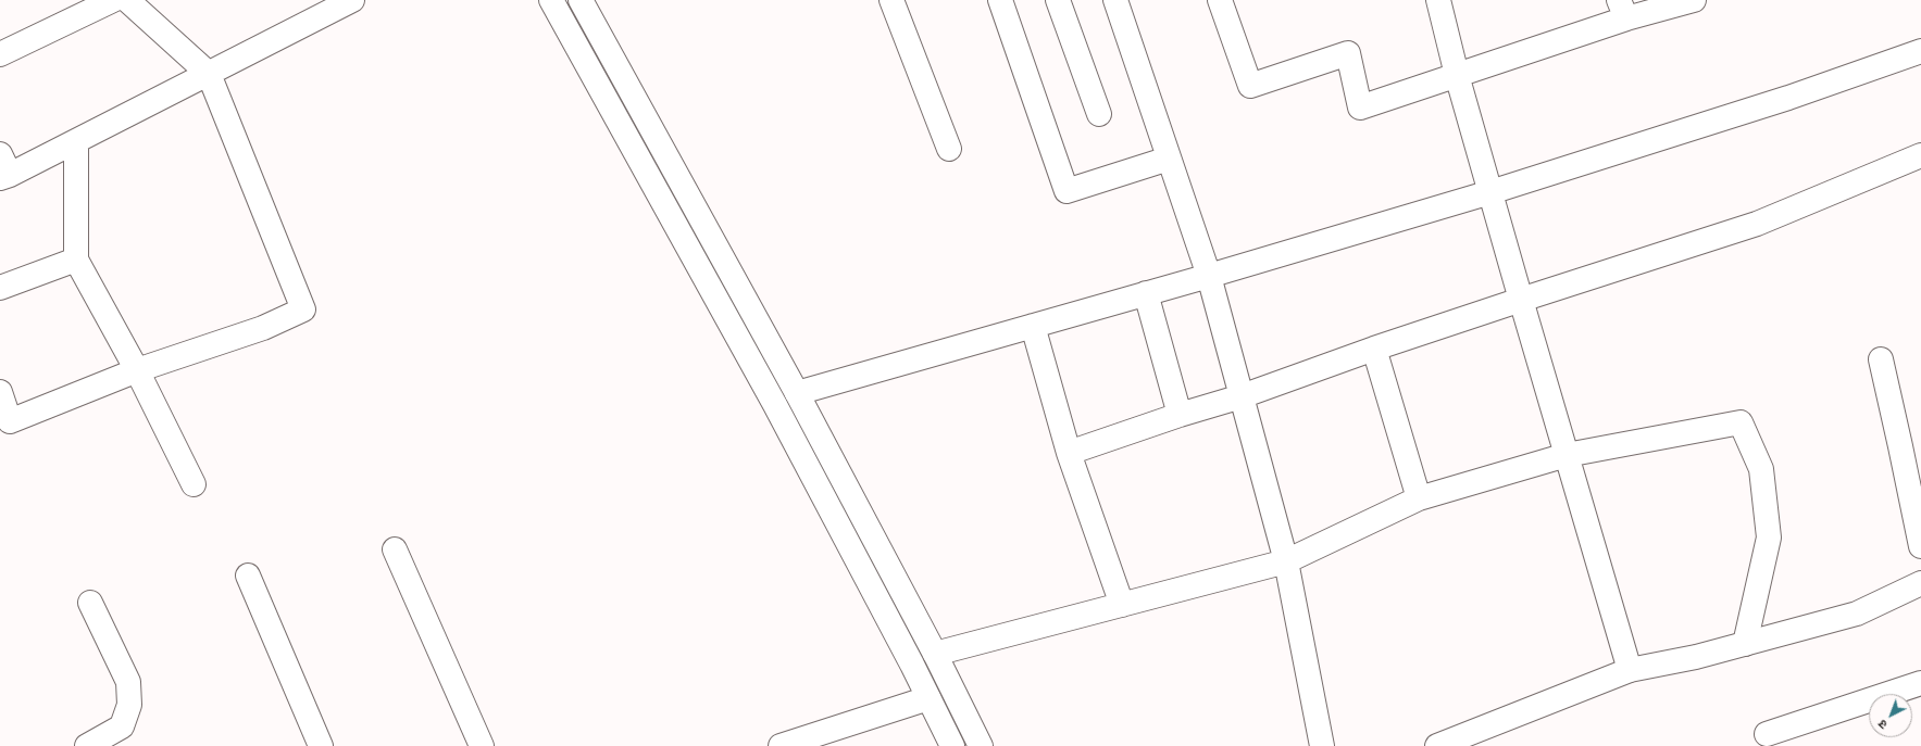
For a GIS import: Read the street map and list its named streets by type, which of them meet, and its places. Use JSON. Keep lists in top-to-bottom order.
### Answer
{
  "north": "bottom left"
}
